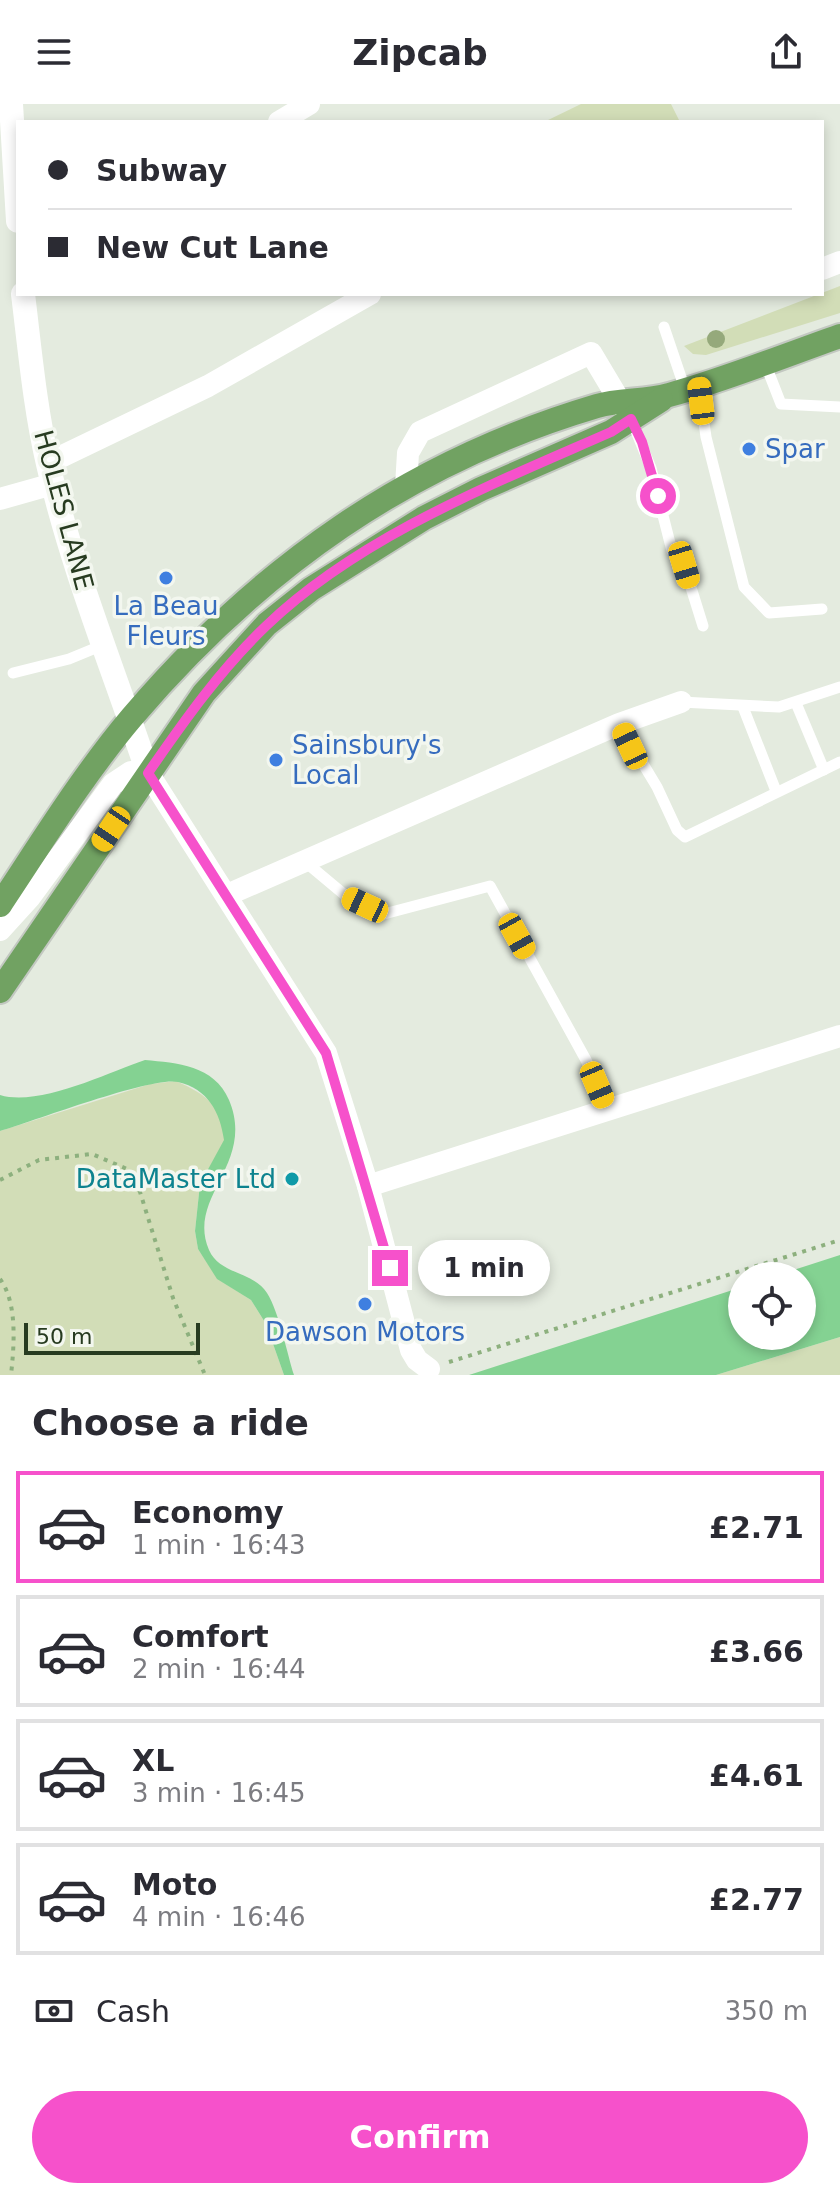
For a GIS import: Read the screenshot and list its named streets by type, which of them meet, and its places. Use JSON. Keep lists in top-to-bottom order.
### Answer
{
  "streets": {
    "street": ["HOLES LANE"]
  },
  "places": [
    "Spar",
    "La Beau Fleurs",
    "Sainsbury's Local",
    "DataMaster Ltd",
    "Dawson Motors"
  ],
  "scale_bar": "50 m",
  "page": {
    "header": "Zipcab",
    "banner": ["Subway", "New Cut Lane"],
    "bubble": "1 min",
    "scale": "50 m",
    "heading": "Choose a ride",
    "list": [
      {
        "name": "Economy",
        "note": "1 min · 16:43",
        "value": "£2.71"
      },
      {
        "name": "Comfort",
        "note": "2 min · 16:44",
        "value": "£3.66"
      },
      {
        "name": "XL",
        "note": "3 min · 16:45",
        "value": "£4.61"
      },
      {
        "name": "Moto",
        "note": "4 min · 16:46",
        "value": "£2.77"
      }
    ],
    "pay": ["Cash", "350 m"],
    "buttons": "Confirm"
  }
}
